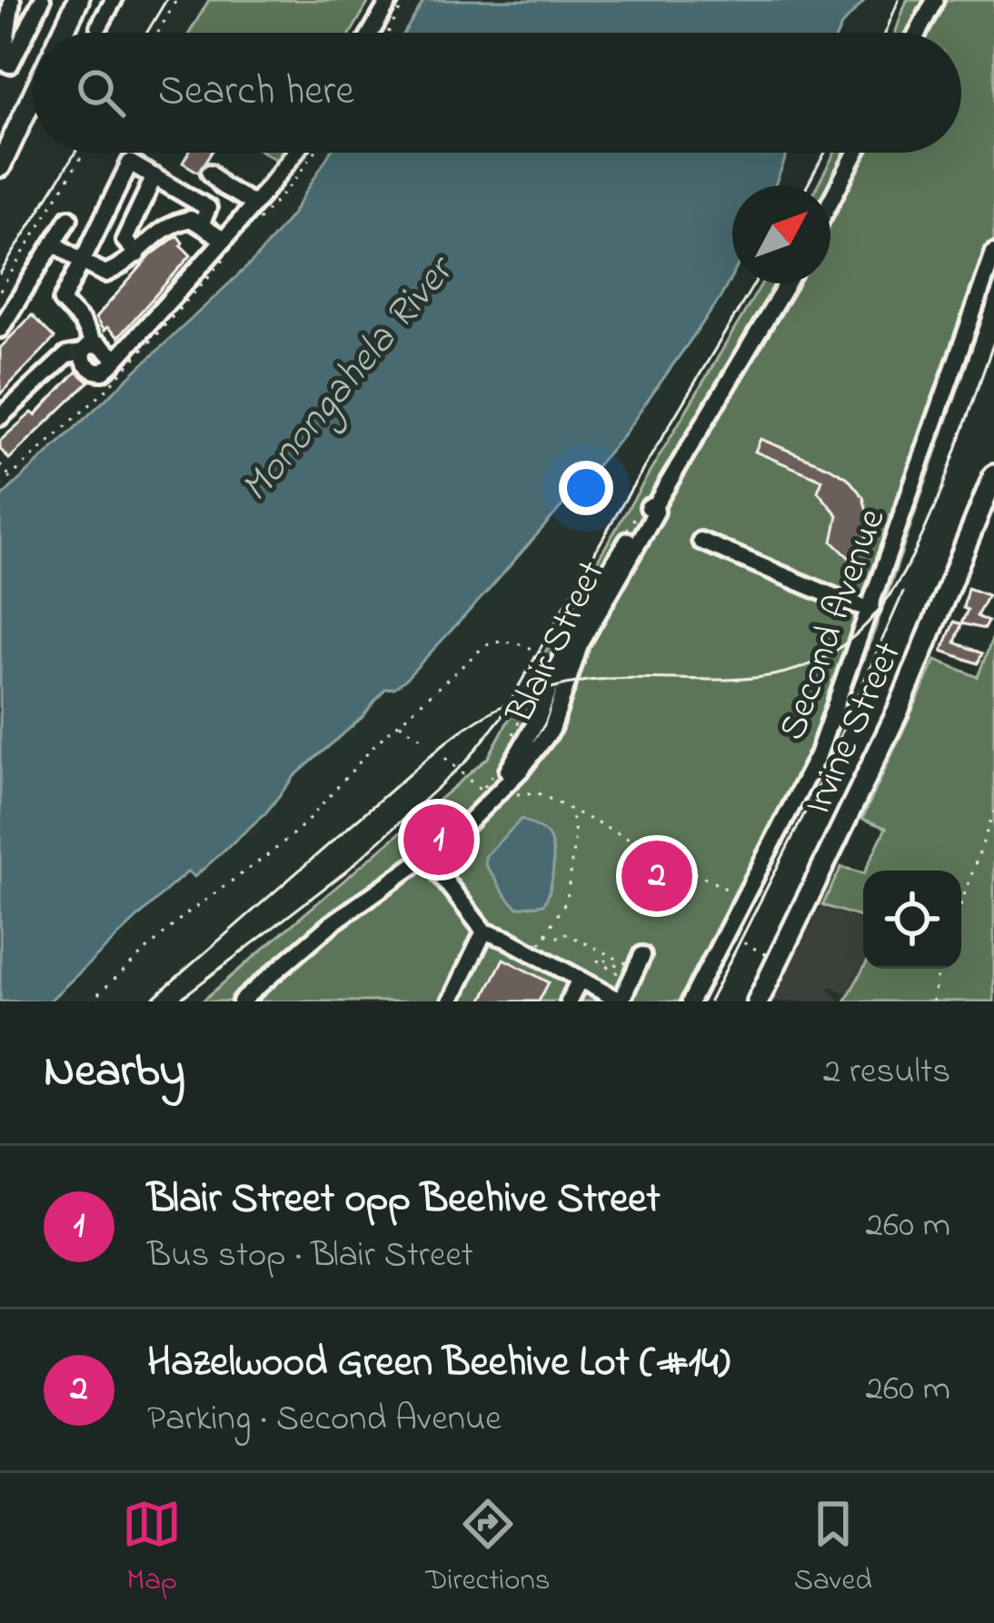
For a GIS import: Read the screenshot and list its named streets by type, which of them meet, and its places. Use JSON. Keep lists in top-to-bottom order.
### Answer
{
  "streets": {
    "main road": ["Irvine Street"],
    "street": ["Second Avenue", "Blair Street"]
  },
  "water": ["Monongahela River"],
  "north": "top right",
  "page": {
    "search": "Search here",
    "pins": ["1", "2"],
    "heading": ["Nearby", "2 results"],
    "list": [
      {
        "mark": "1",
        "name": "Blair Street opp Beehive Street",
        "note": "Bus stop · Blair Street",
        "value": "260 m"
      },
      {
        "mark": "2",
        "name": "Hazelwood Green Beehive Lot (#14)",
        "note": "Parking · Second Avenue",
        "value": "260 m"
      }
    ],
    "nav": ["Map", "Directions", "Saved"]
  }
}
